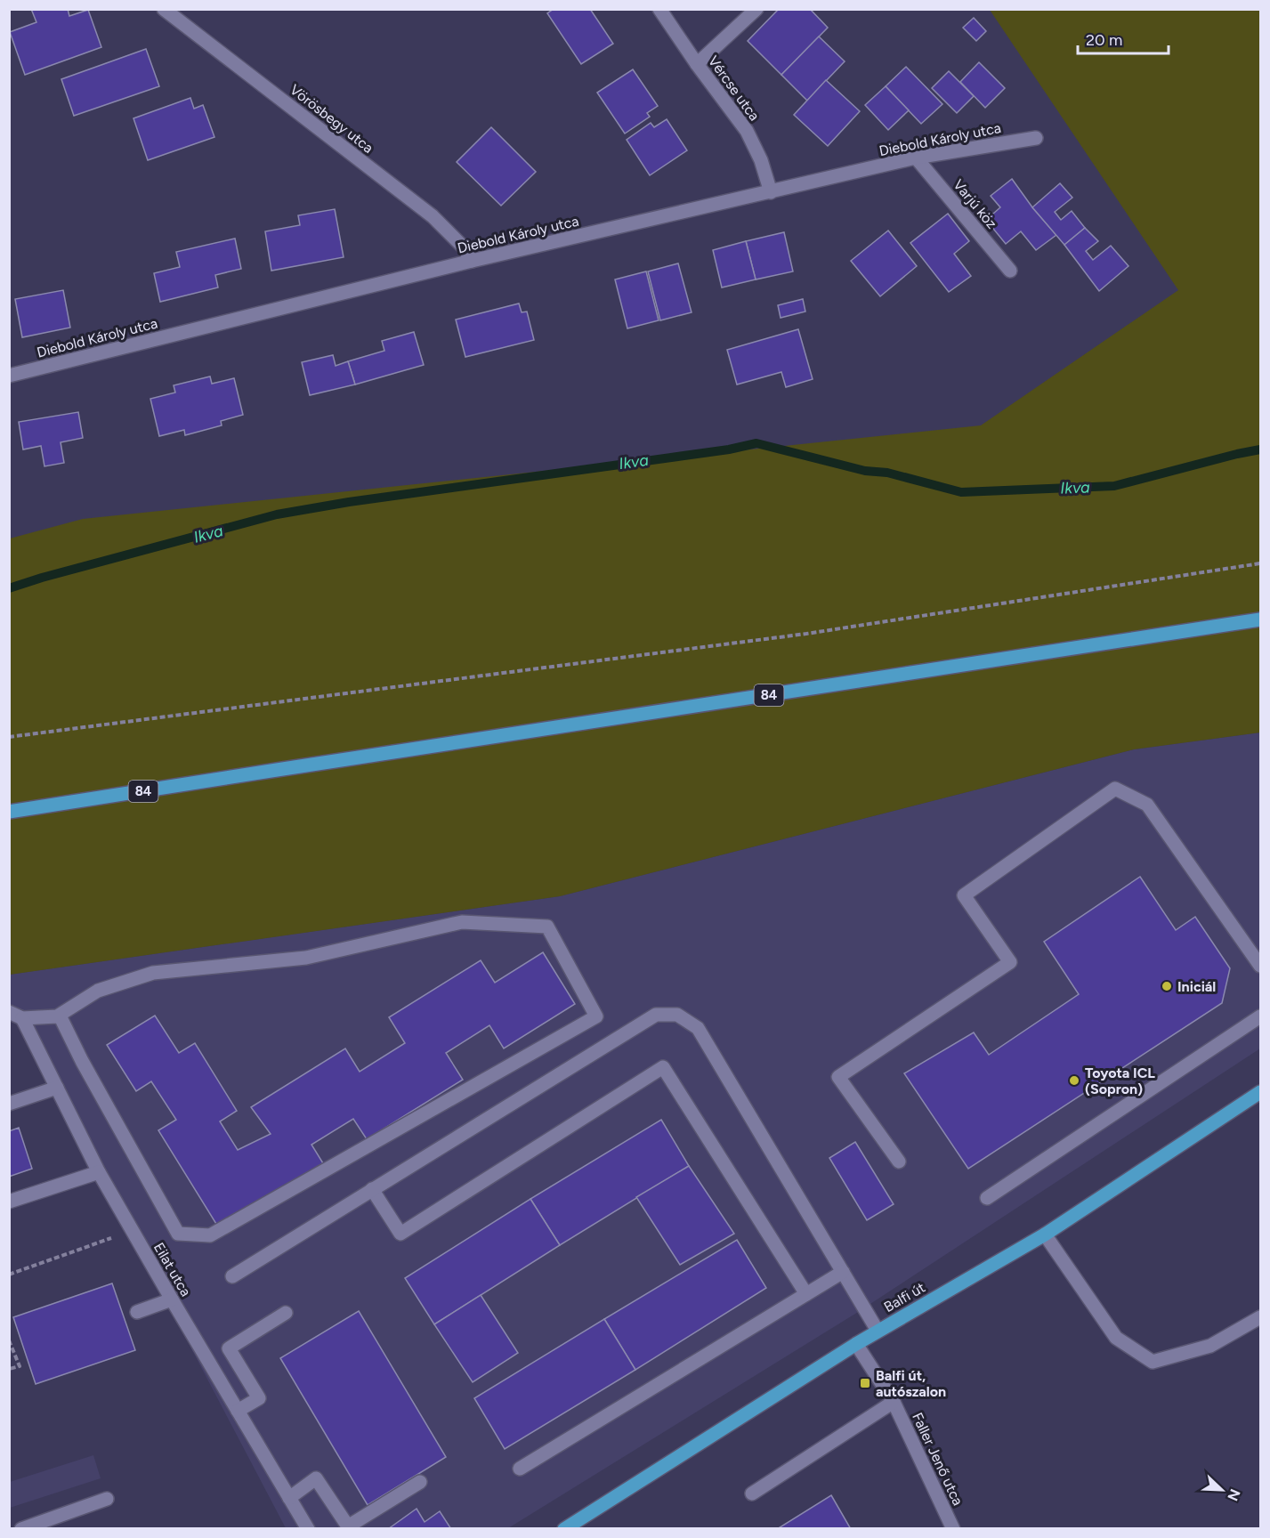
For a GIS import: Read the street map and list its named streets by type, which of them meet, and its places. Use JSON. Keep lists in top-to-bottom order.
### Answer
{
  "streets": {
    "main road": ["84", "Balfi út"],
    "street": [
      "Vércse utca",
      "Vörösbegy utca",
      "Diebold Károly utca",
      "Varjú köz",
      "Eilat utca",
      "Faller Jenő utca"
    ]
  },
  "crossings": [
    ["Vércse utca", "Diebold Károly utca"],
    ["Vörösbegy utca", "Diebold Károly utca"],
    ["Diebold Károly utca", "Varjú köz"],
    ["Balfi út", "Faller Jenő utca"]
  ],
  "water": ["Ikva"],
  "places": {
    "other": ["Iniciál", "Toyota ICL (Sopron)"],
    "transit": ["Balfi út, autószalon"]
  },
  "scale_bar": "20 m",
  "north": "bottom right"
}
